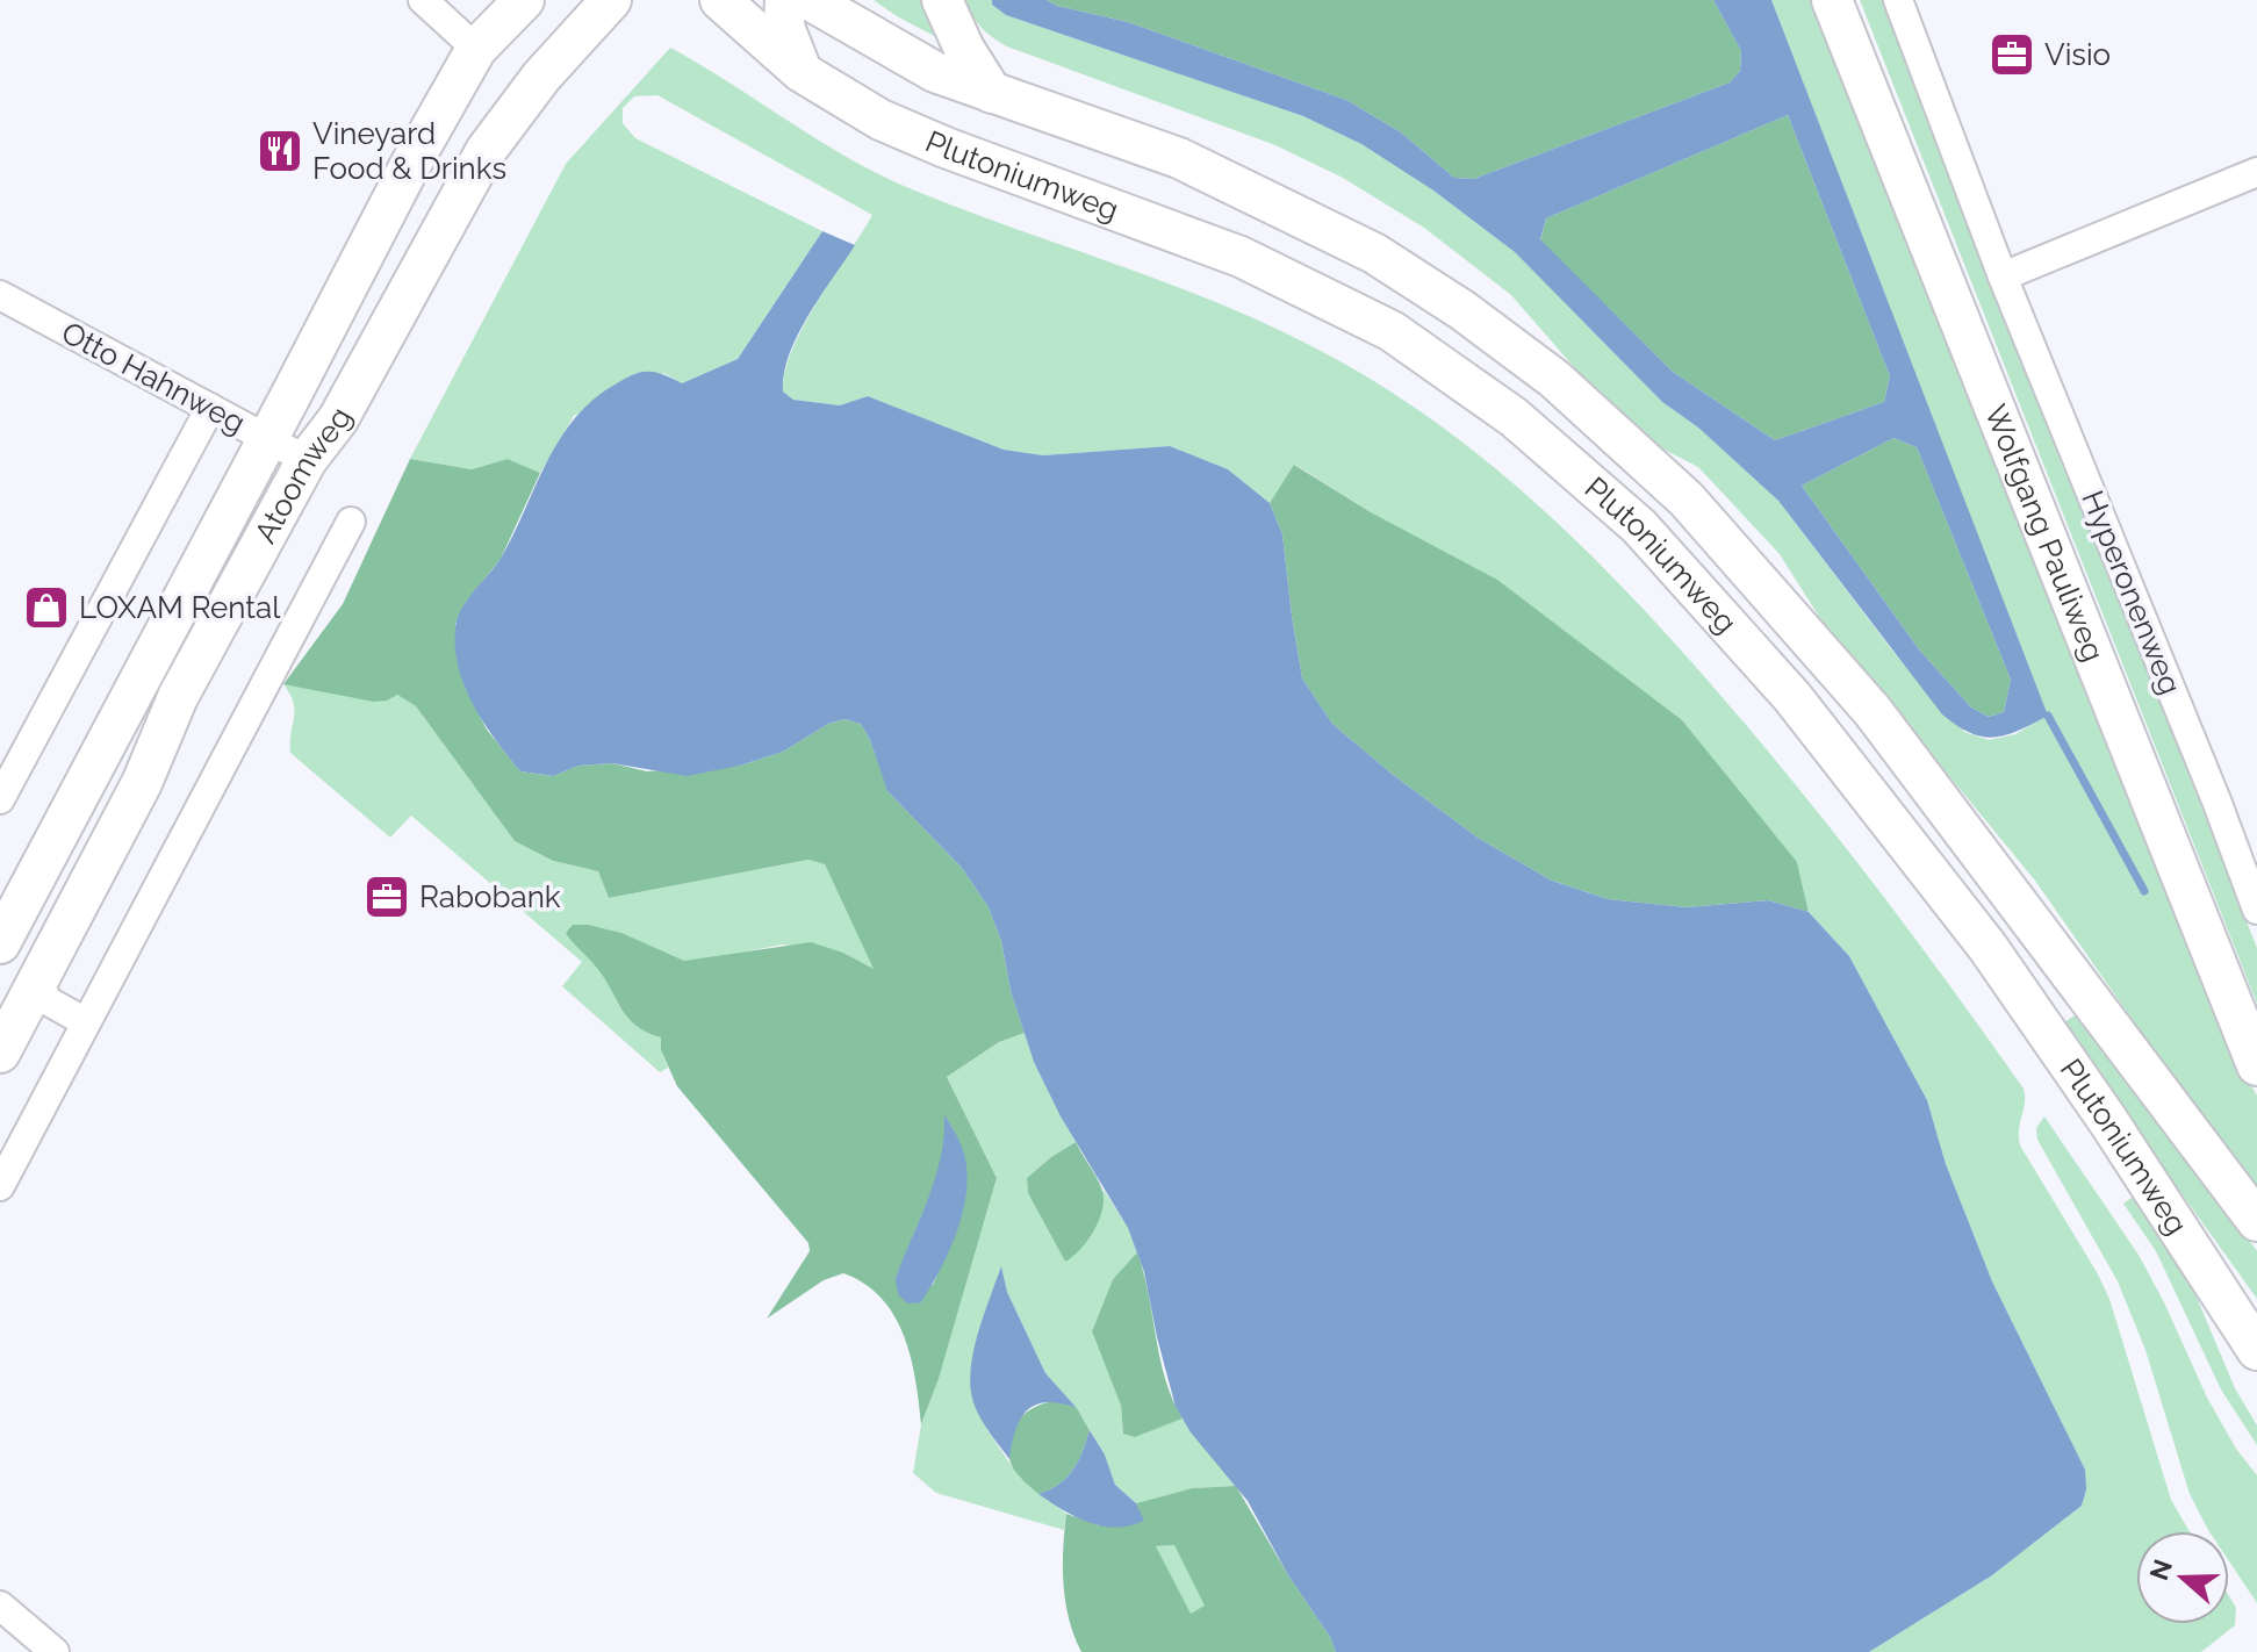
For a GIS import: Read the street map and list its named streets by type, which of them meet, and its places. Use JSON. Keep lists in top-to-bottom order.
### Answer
{
  "streets": {
    "main road": ["Plutoniumweg", "Atoomweg", "Wolfgang Pauliweg"],
    "street": ["Otto Hahnweg", "Hyperonenweg"]
  },
  "crossings": [
    ["Otto Hahnweg", "Atoomweg"]
  ],
  "places": {
    "office": ["Visio", "Rabobank"],
    "restaurant": ["Vineyard Food & Drinks"],
    "shop": ["LOXAM Rental"]
  },
  "north": "left"
}
